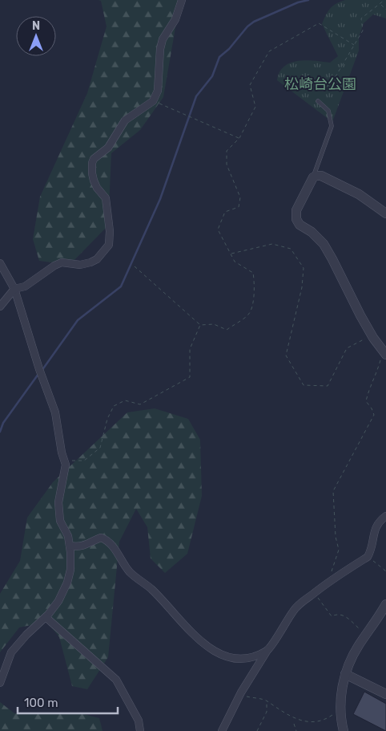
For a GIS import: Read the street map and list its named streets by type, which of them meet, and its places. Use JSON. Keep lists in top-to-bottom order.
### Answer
{
  "parks": ["松崎台公園"],
  "scale_bar": "100 m",
  "north": "top"
}
